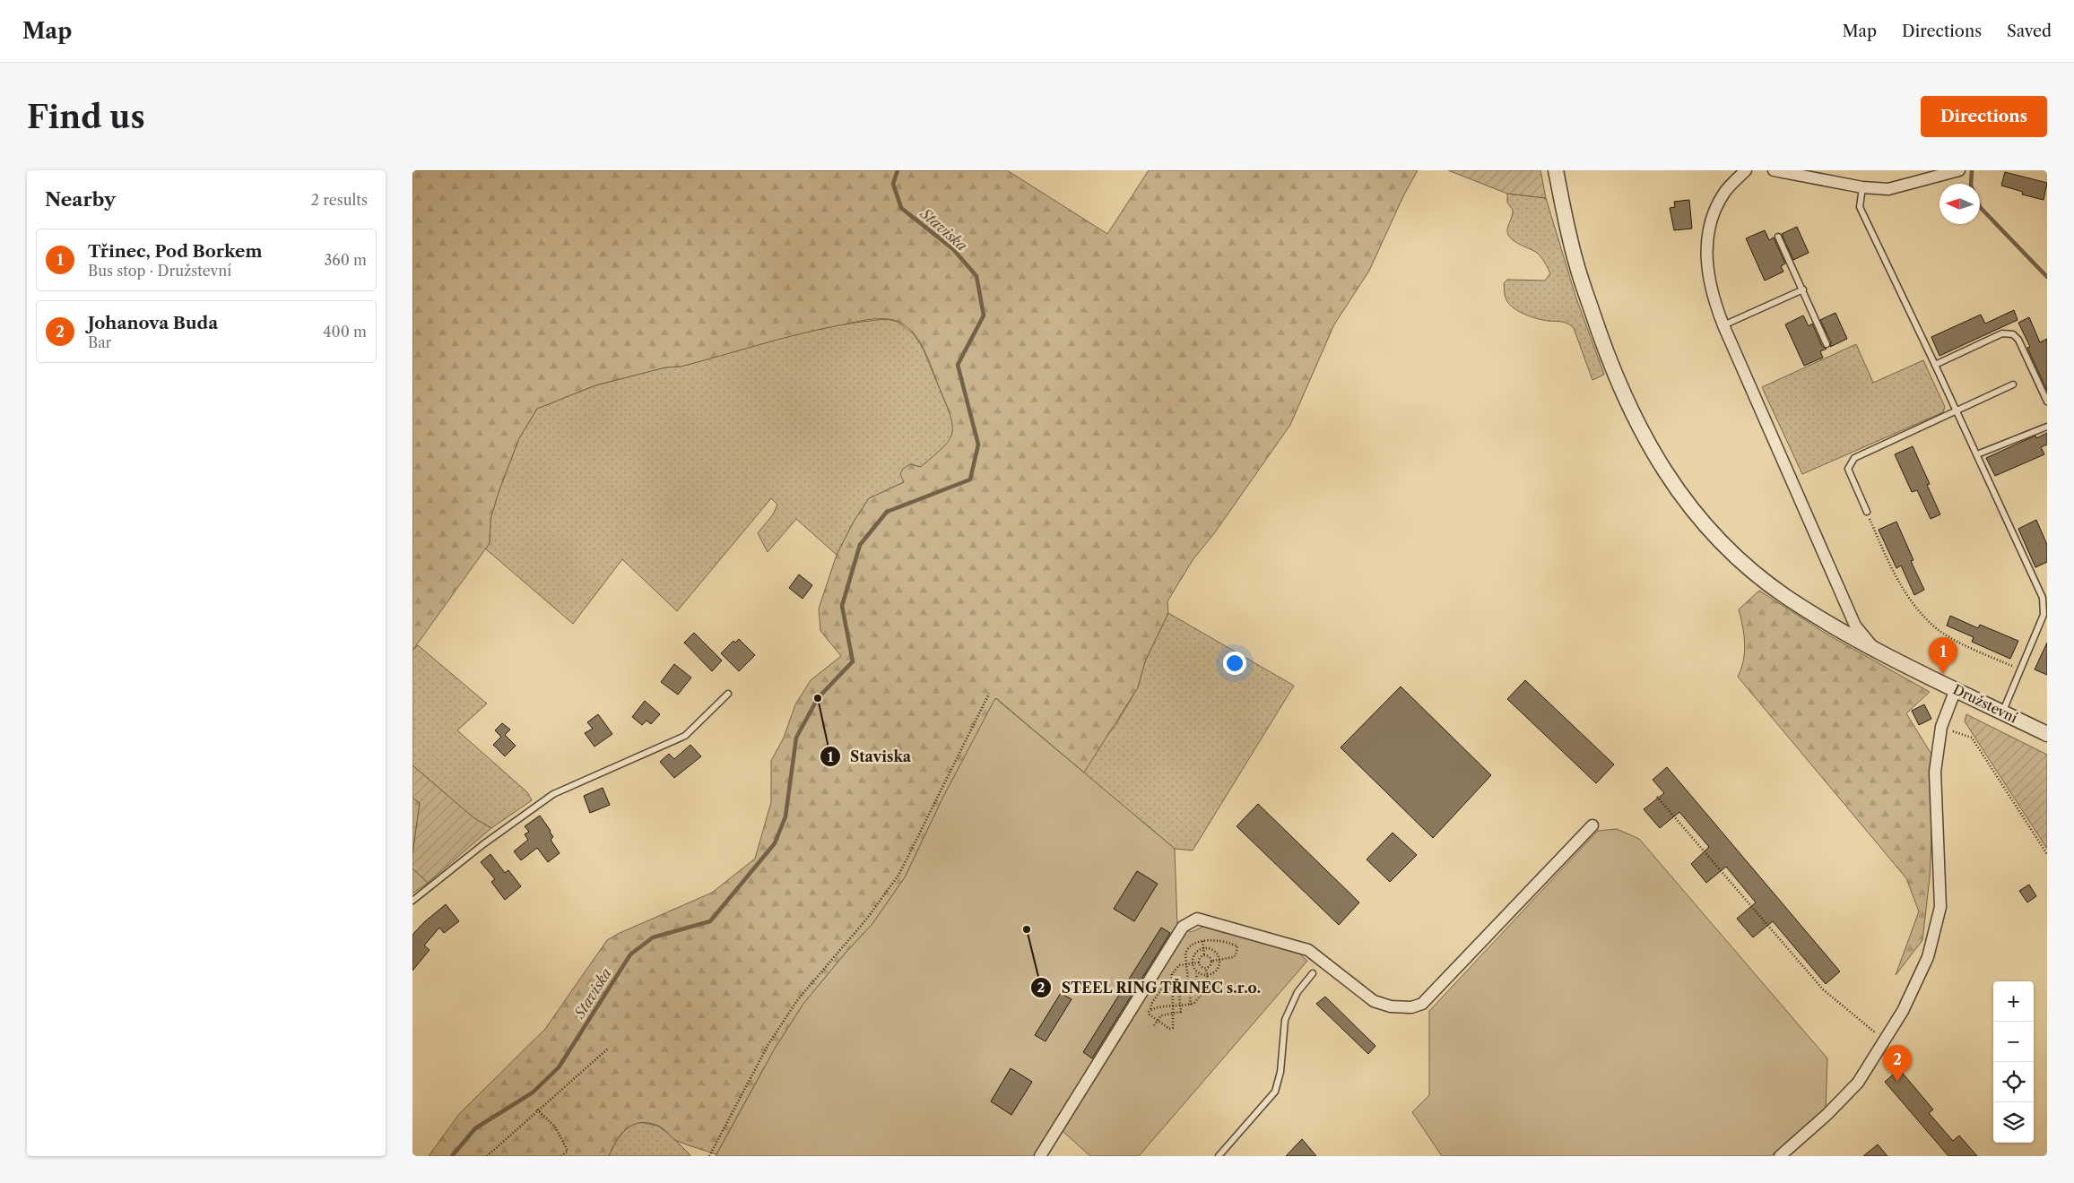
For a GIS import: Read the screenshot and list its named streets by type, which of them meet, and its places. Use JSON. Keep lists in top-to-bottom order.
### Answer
{
  "streets": {
    "street": ["Družstevní"]
  },
  "water": ["Staviska"],
  "places": ["Staviska", "STEEL RING TŘINEC s.r.o."],
  "north": "left",
  "page": {
    "header": "Map",
    "nav": ["Map", "Directions", "Saved"],
    "buttons": "Directions",
    "title": "Find us",
    "heading": ["Nearby", "2 results"],
    "list": [
      {
        "mark": "1",
        "name": "Třinec, Pod Borkem",
        "note": "Bus stop · Družstevní",
        "value": "360 m"
      },
      {
        "mark": "2",
        "name": "Johanova Buda",
        "note": "Bar",
        "value": "400 m"
      }
    ],
    "pins": ["1", "2"],
    "map_buttons": ["+", "−"]
  }
}
